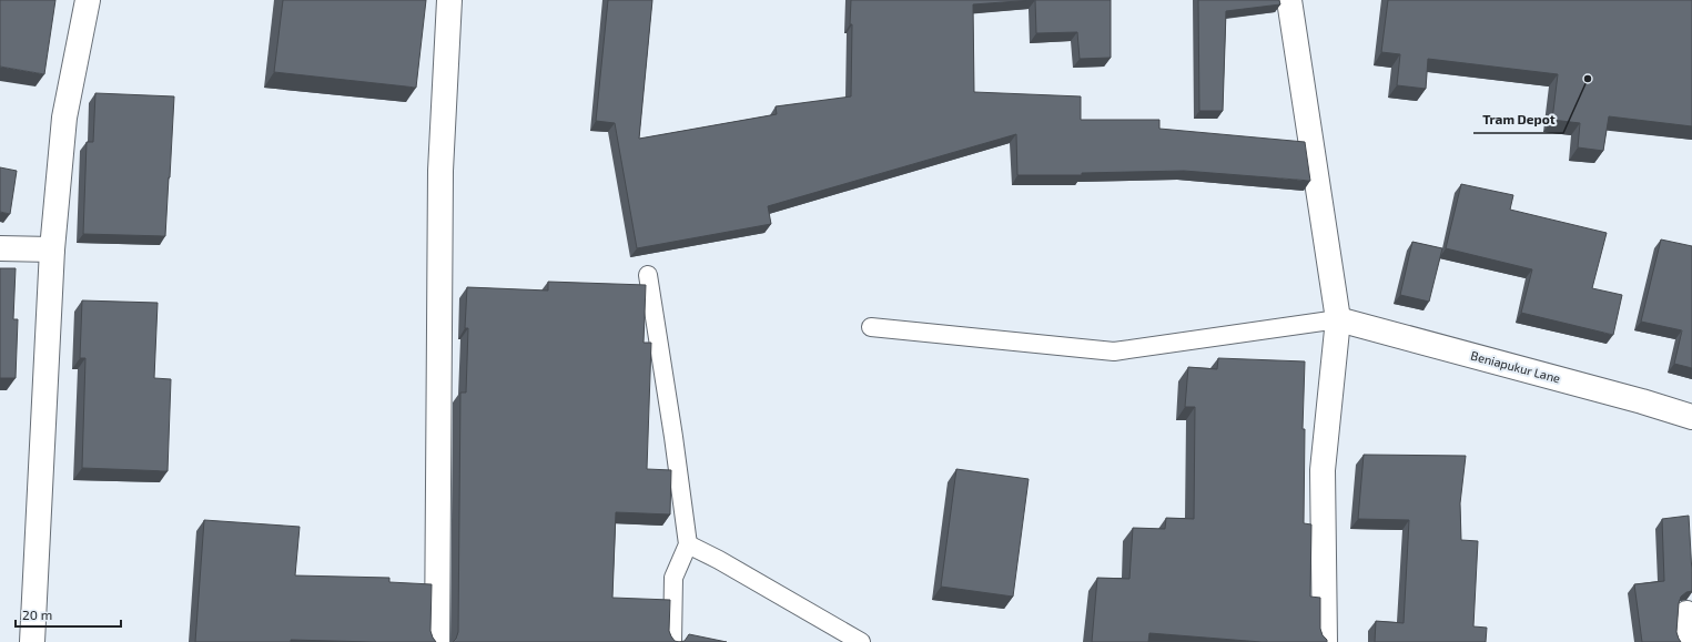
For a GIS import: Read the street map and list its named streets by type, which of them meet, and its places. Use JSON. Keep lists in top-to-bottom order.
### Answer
{
  "streets": {
    "street": ["Beniapukur Lane"]
  },
  "places": ["Tram Depot"],
  "scale_bar": "20 m"
}
